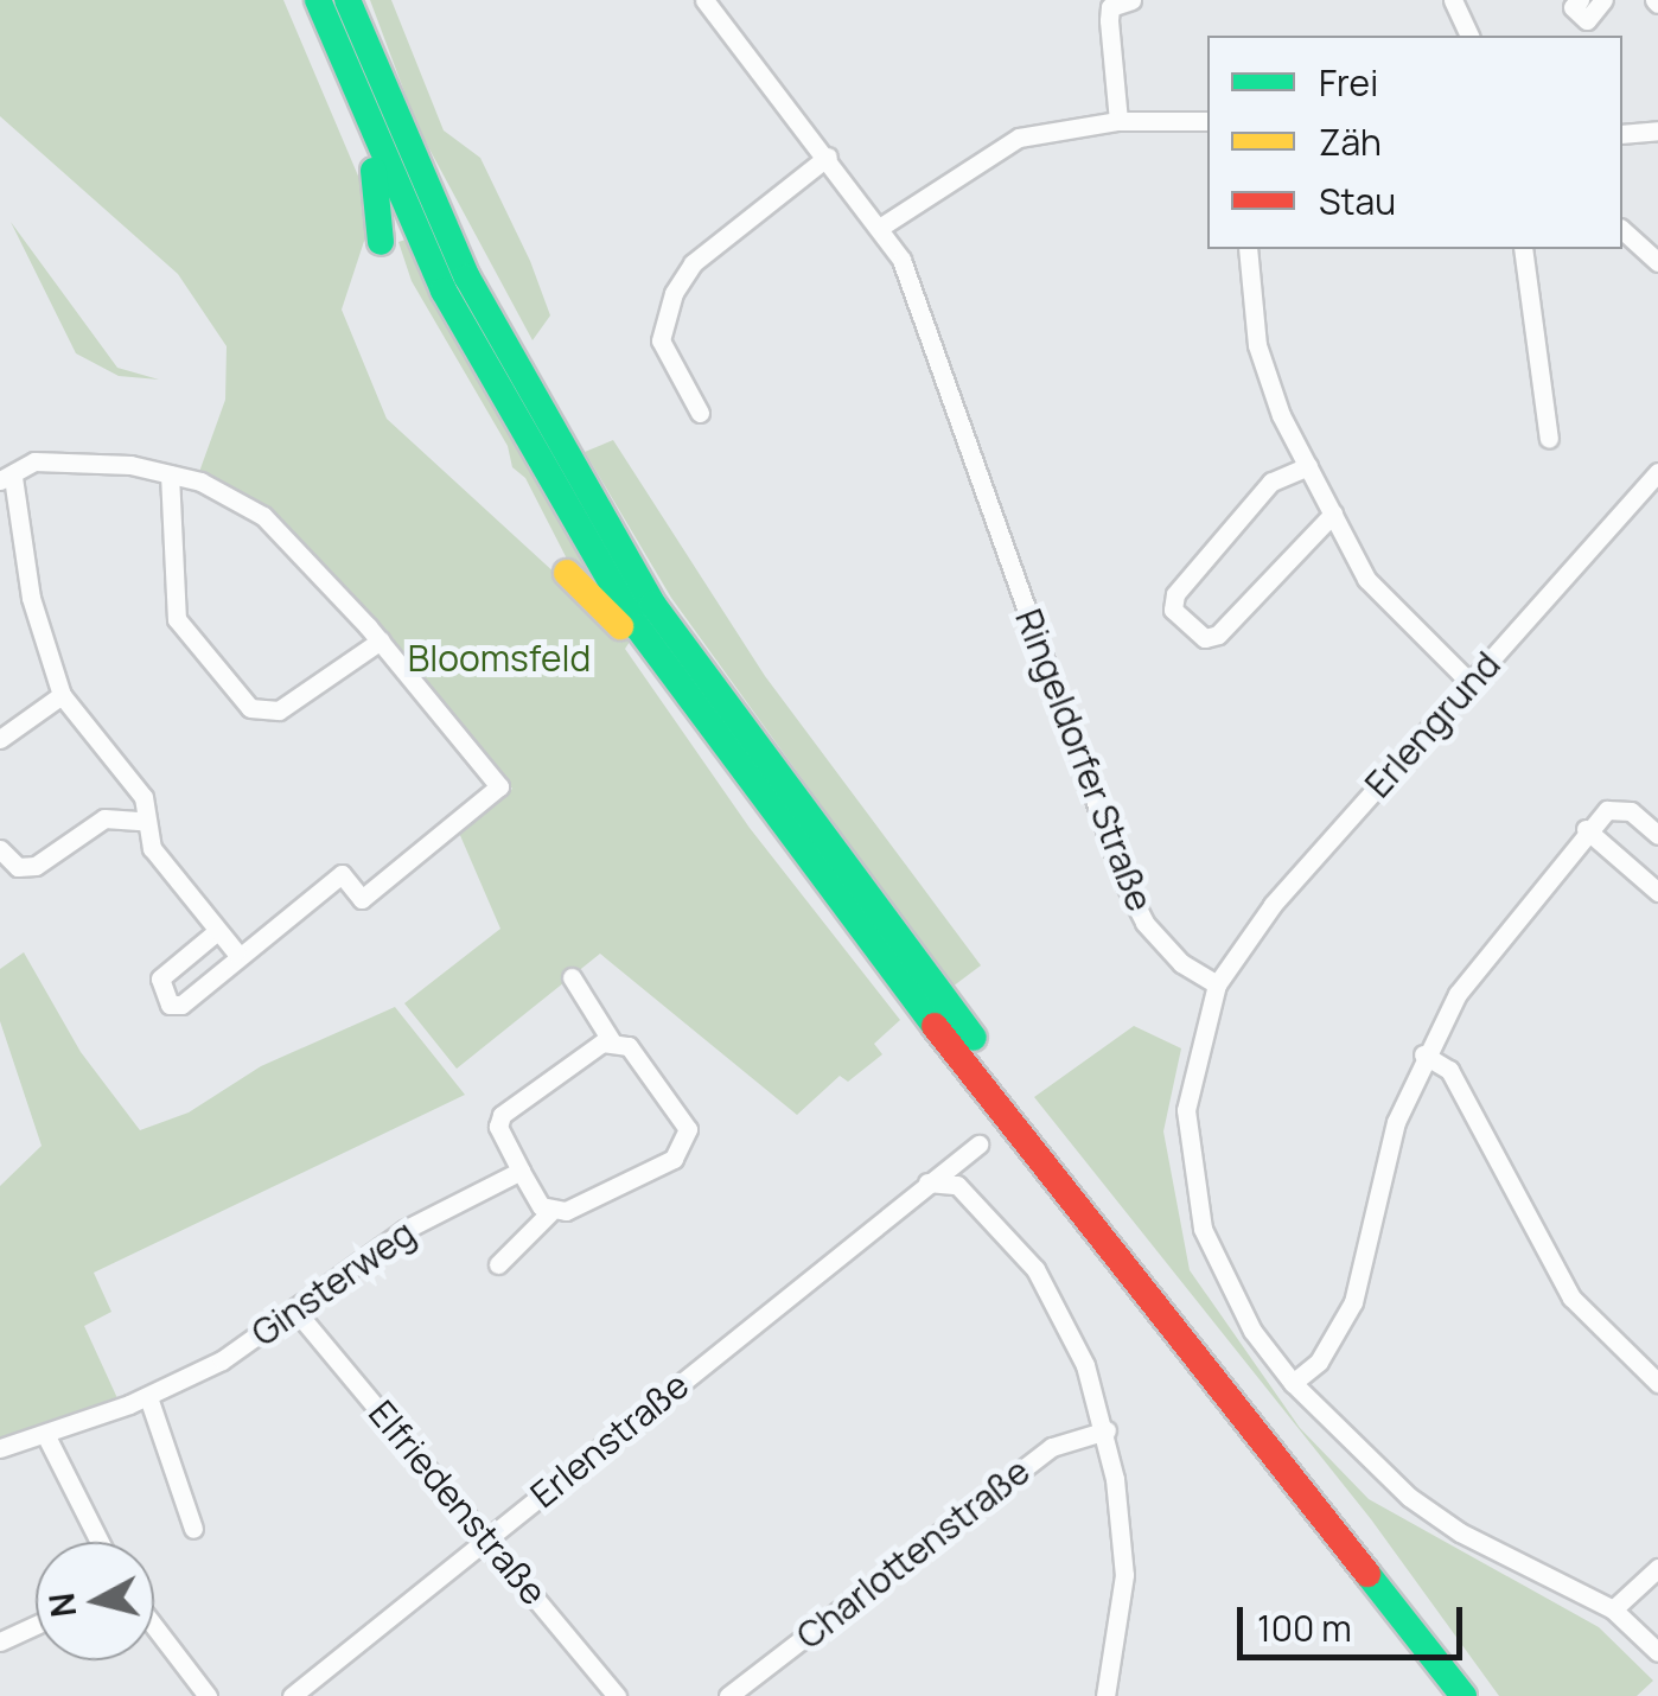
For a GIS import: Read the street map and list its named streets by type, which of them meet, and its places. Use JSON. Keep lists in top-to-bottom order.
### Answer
{
  "streets": {
    "street": [
      "Erlengrund",
      "Ringeldorfer Straße",
      "Ginsterweg",
      "Erlenstraße",
      "Elfriedenstraße",
      "Charlottenstraße"
    ]
  },
  "crossings": [
    ["Erlengrund", "Ringeldorfer Straße"],
    ["Ginsterweg", "Elfriedenstraße"],
    ["Erlenstraße", "Elfriedenstraße"]
  ],
  "parks": ["Bloomsfeld"],
  "legend": ["Frei", "Zäh", "Stau"],
  "scale_bar": "100 m",
  "north": "left"
}
